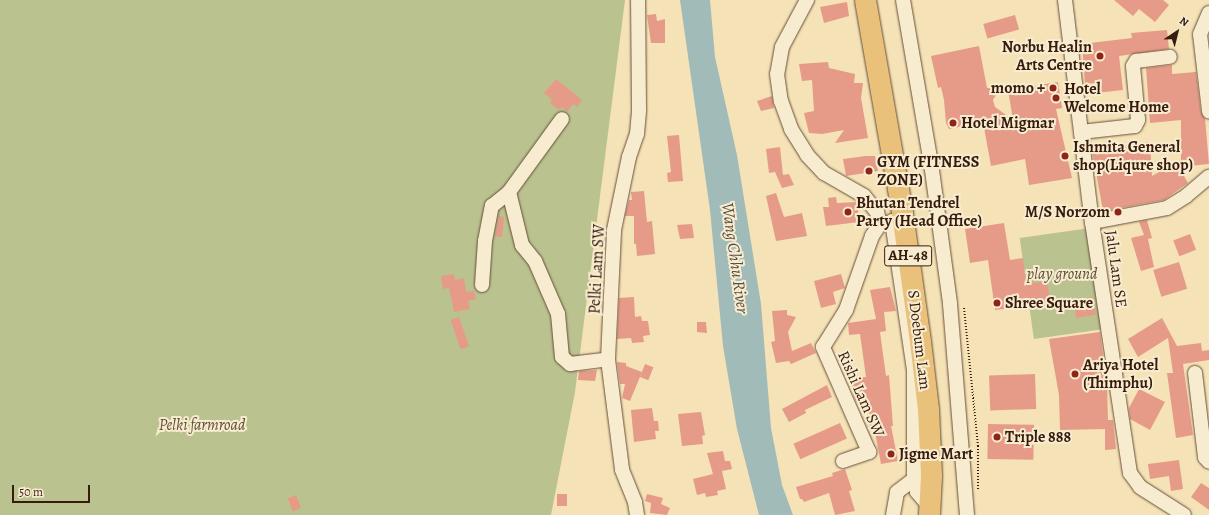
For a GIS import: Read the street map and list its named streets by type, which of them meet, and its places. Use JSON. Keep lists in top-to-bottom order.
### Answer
{
  "streets": {
    "highway": ["AH-48", "S Doebum Lam"],
    "street": ["Pelki Lam SW", "Jalu Lam SE", "Rishi Lam SW"]
  },
  "crossings": [
    ["S Doebum Lam", "Rishi Lam SW"]
  ],
  "water": ["Wang Chhu River"],
  "parks": ["play ground", "Pelki farmroad"],
  "places": [
    "Norbu Healin Arts Centre",
    "momo +",
    "Hotel Welcome Home",
    "Hotel Migmar",
    "Ishmita General shop(Liqure shop)",
    "GYM (FITNESS ZONE)",
    "Bhutan Tendrel Party (Head Office)",
    "M/S Norzom",
    "Shree Square",
    "Ariya Hotel (Thimphu)",
    "Triple 888",
    "Jigme Mart"
  ],
  "scale_bar": "50 m",
  "north": "top right"
}
